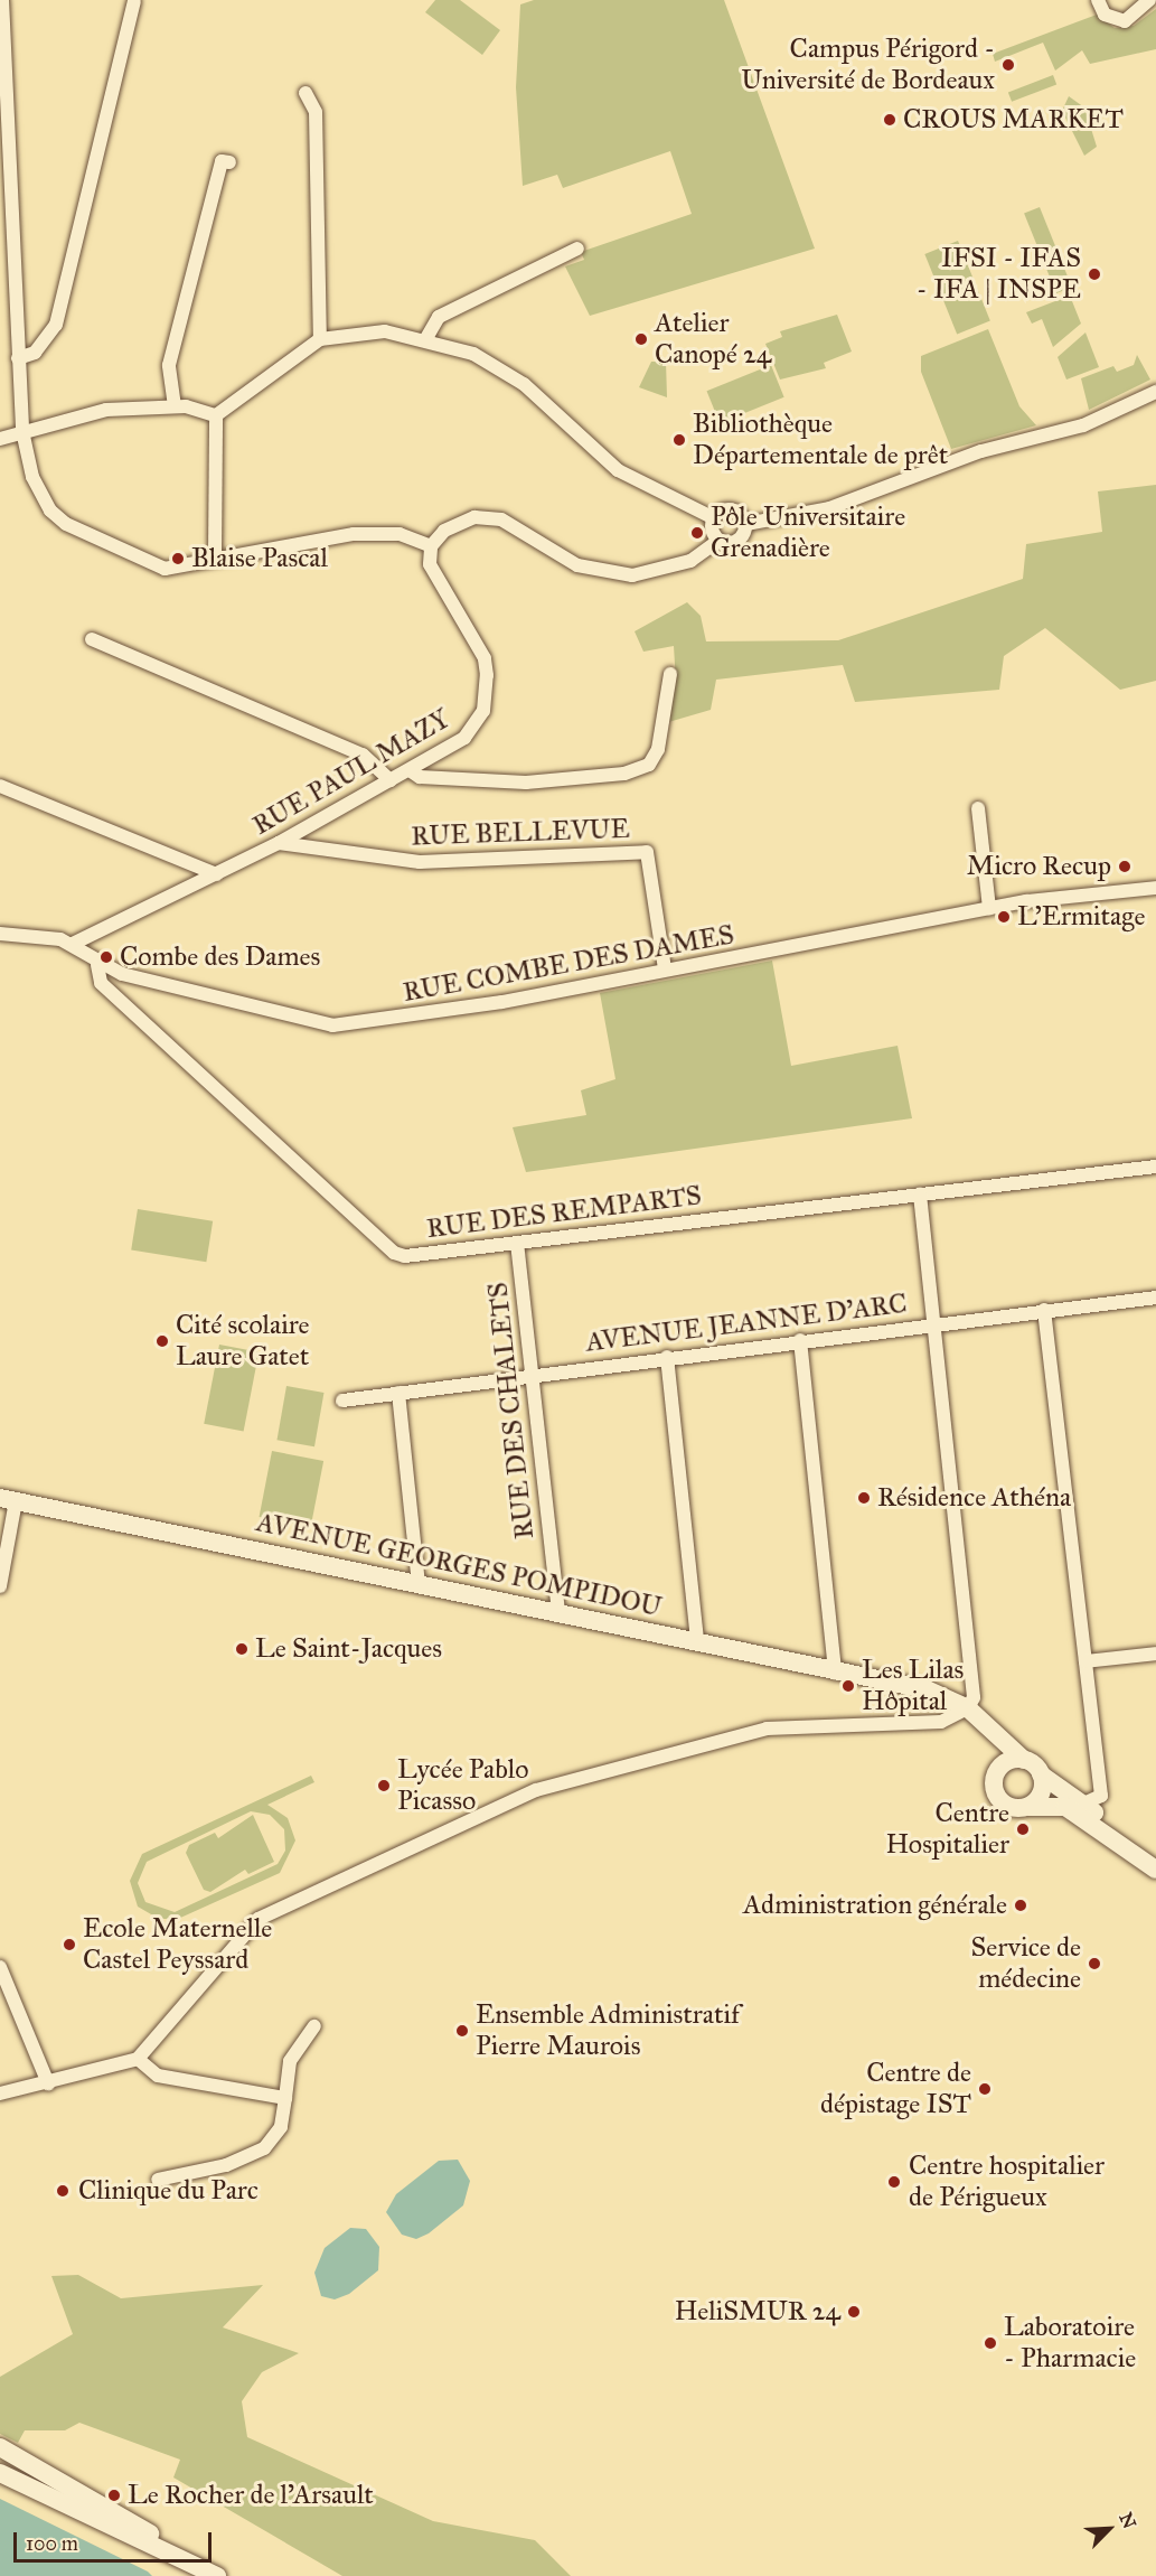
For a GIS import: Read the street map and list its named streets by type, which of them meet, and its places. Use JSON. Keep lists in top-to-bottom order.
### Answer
{
  "streets": {
    "main road": ["AVENUE GEORGES POMPIDOU"],
    "street": [
      "RUE PAUL MAZY",
      "RUE BELLEVUE",
      "RUE COMBE DES DAMES",
      "RUE DES REMPARTS",
      "AVENUE JEANNE D'ARC",
      "RUE DES CHALETS"
    ]
  },
  "crossings": [
    ["RUE PAUL MAZY", "RUE BELLEVUE"],
    ["RUE PAUL MAZY", "RUE COMBE DES DAMES"],
    ["RUE BELLEVUE", "RUE COMBE DES DAMES"],
    ["RUE COMBE DES DAMES", "RUE DES REMPARTS"],
    ["RUE DES REMPARTS", "RUE DES CHALETS"],
    ["AVENUE JEANNE D'ARC", "RUE DES CHALETS"],
    ["RUE DES CHALETS", "AVENUE GEORGES POMPIDOU"]
  ],
  "places": [
    "Campus Périgord - Université de Bordeaux",
    "CROUS MARKET",
    "IFSI - IFAS - IFA | INSPE",
    "Atelier Canopé 24",
    "Bibliothèque Départementale de prêt",
    "Pôle Universitaire Grenadière",
    "Blaise Pascal",
    "Micro Recup",
    "L'Ermitage",
    "Combe des Dames",
    "Cité scolaire Laure Gatet",
    "Résidence Athéna",
    "Le Saint-Jacques",
    "Les Lilas Hôpital",
    "Lycée Pablo Picasso",
    "Centre Hospitalier",
    "Administration générale",
    "Ecole Maternelle Castel Peyssard",
    "Service de médecine",
    "Ensemble Administratif Pierre Maurois",
    "Centre de dépistage IST",
    "Centre hospitalier de Périgueux",
    "Clinique du Parc",
    "HeliSMUR 24",
    "Laboratoire - Pharmacie",
    "Le Rocher de l'Arsault"
  ],
  "scale_bar": "100 m",
  "north": "top right"
}
